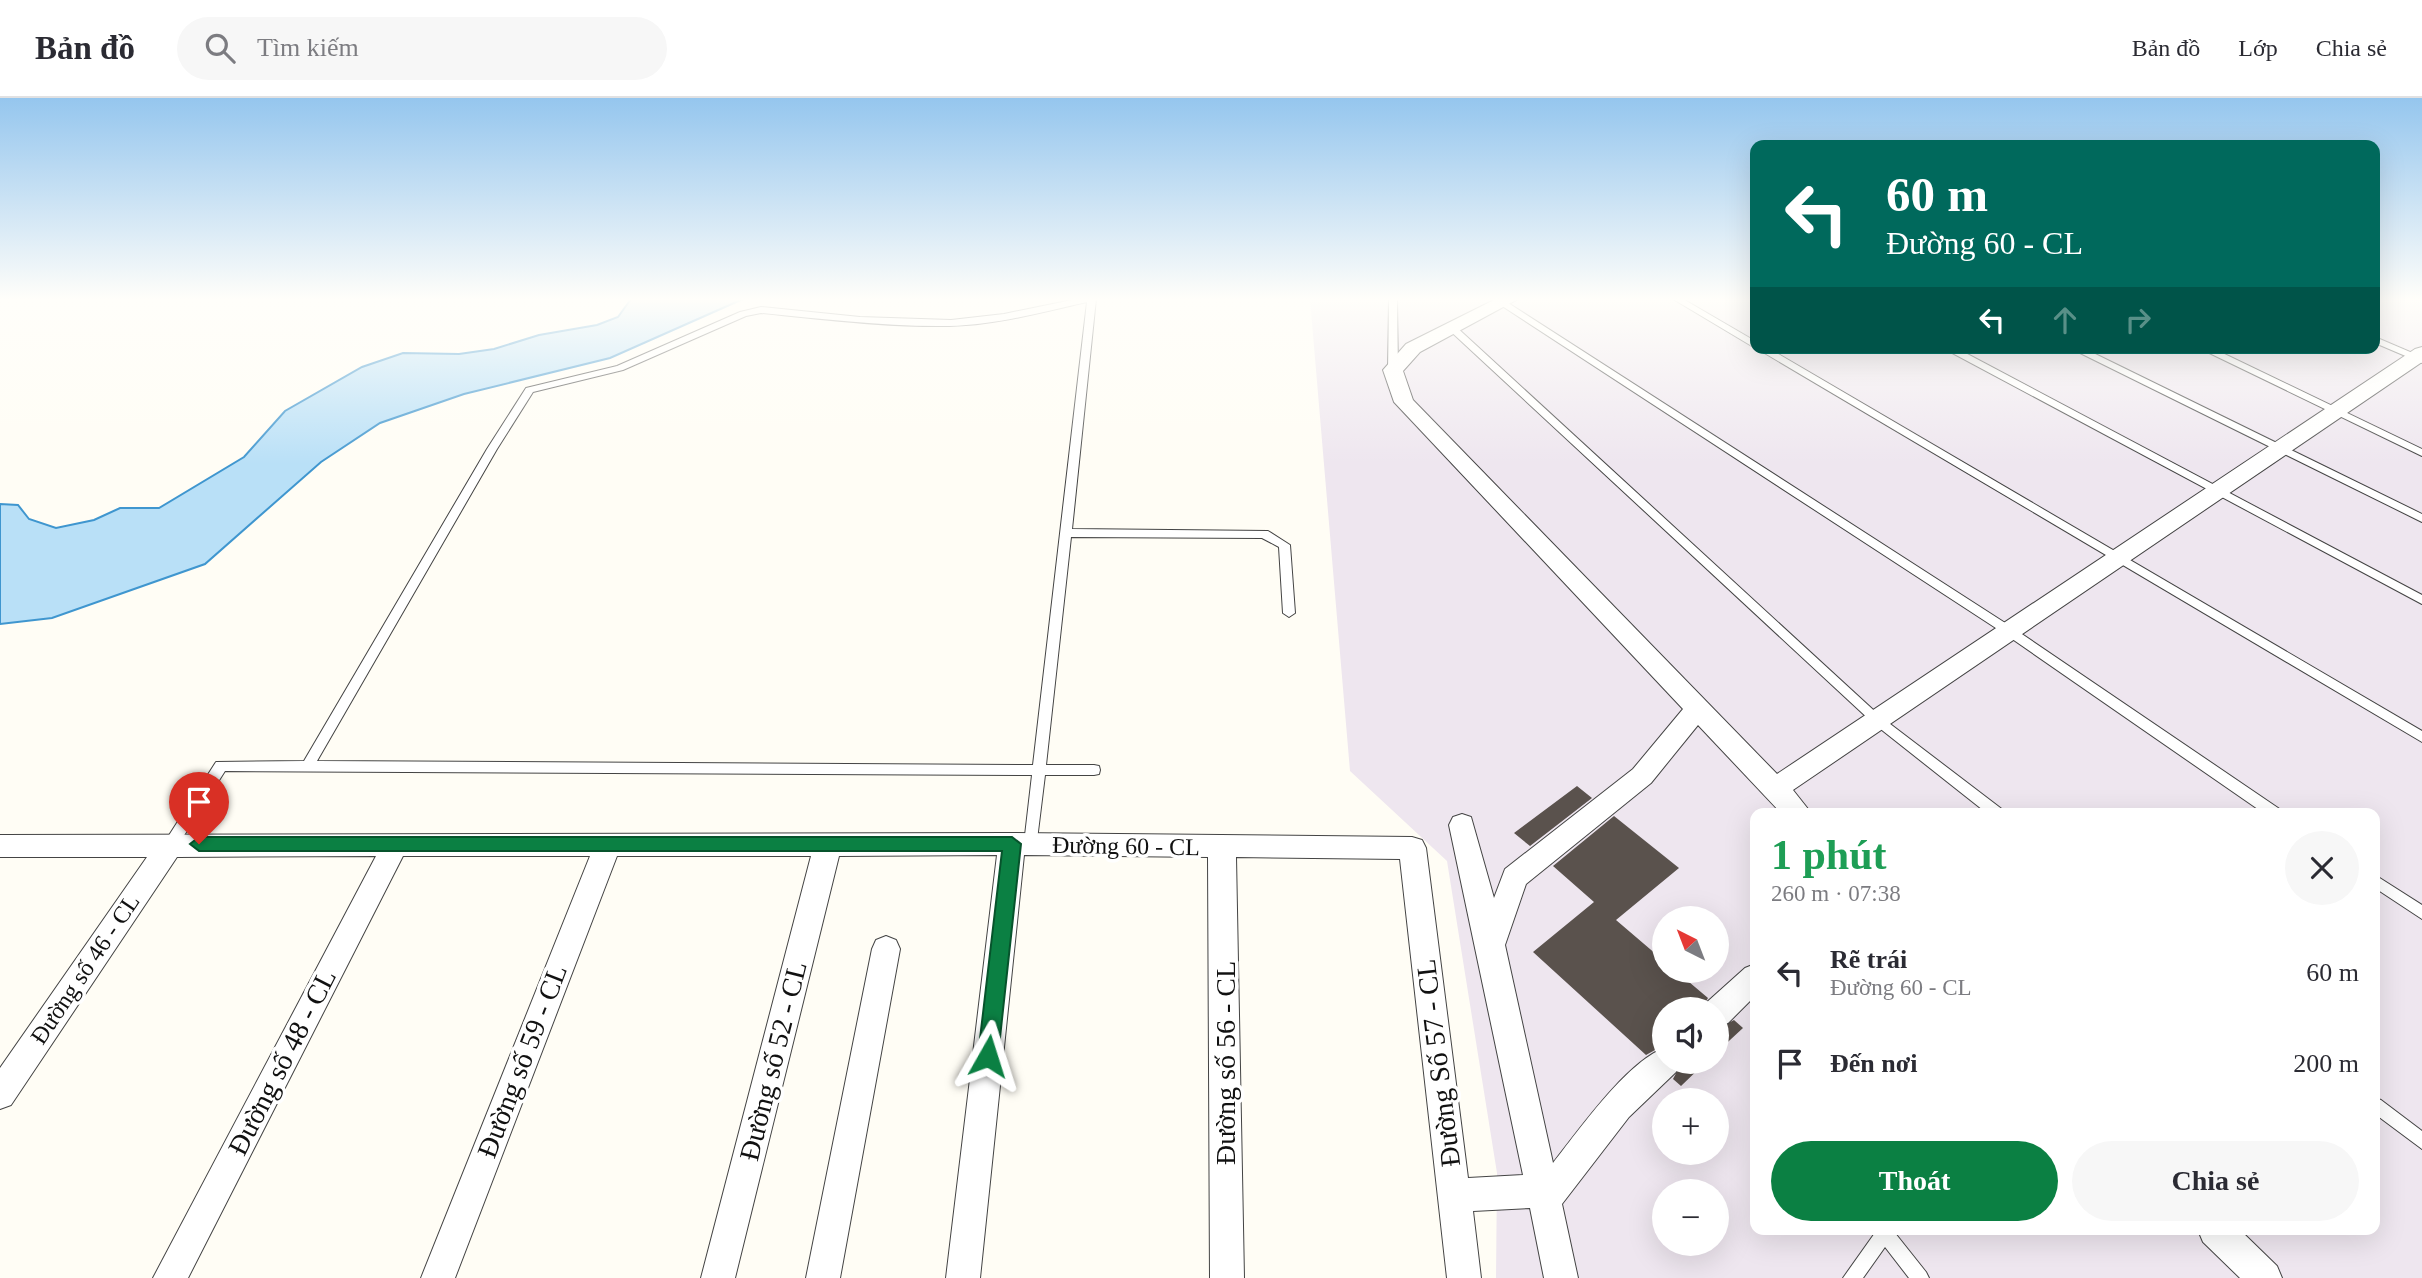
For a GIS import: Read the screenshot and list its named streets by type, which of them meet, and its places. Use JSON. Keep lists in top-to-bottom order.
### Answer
{
  "streets": {
    "street": [
      "Đường 60 - CL",
      "Đường số 46 - CL",
      "Đường số 59 - CL",
      "Đường số 52 - CL",
      "Đường số 48 - CL",
      "Đường số 56 - CL",
      "Đường Số 57 - CL"
    ]
  },
  "crossings": [
    ["Đường 60 - CL", "Đường số 46 - CL"],
    ["Đường 60 - CL", "Đường số 59 - CL"],
    ["Đường 60 - CL", "Đường số 52 - CL"],
    ["Đường 60 - CL", "Đường số 48 - CL"],
    ["Đường 60 - CL", "Đường số 56 - CL"],
    ["Đường 60 - CL", "Đường Số 57 - CL"]
  ],
  "north": "top left",
  "page": {
    "header": "Bản đồ",
    "search": "Tìm kiếm",
    "nav": ["Bản đồ", "Lớp", "Chia sẻ"],
    "turn": ["60 m", "Đường 60 - CL"],
    "heading": ["1 phút", "260 m · 07:38"],
    "map_buttons": ["+", "−"],
    "list": [
      {
        "name": "Rẽ trái",
        "note": "Đường 60 - CL",
        "value": "60 m"
      },
      {
        "name": "Đến nơi",
        "value": "200 m"
      }
    ],
    "buttons": ["Thoát", "Chia sẻ"]
  }
}
